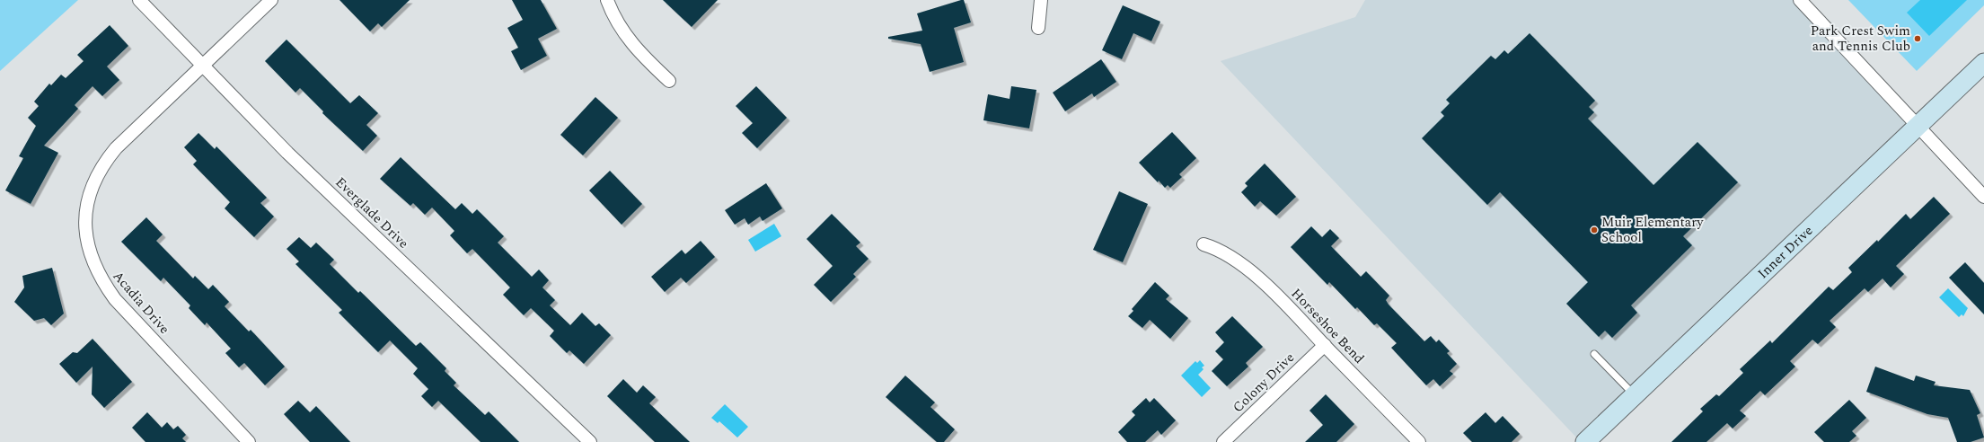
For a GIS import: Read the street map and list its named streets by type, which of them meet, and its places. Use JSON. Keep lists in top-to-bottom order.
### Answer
{
  "streets": {
    "street": [
      "Everglade Drive",
      "Inner Drive",
      "Acadia Drive",
      "Horseshoe Bend",
      "Colony Drive"
    ]
  },
  "crossings": [
    ["Everglade Drive", "Acadia Drive"],
    ["Horseshoe Bend", "Colony Drive"]
  ],
  "places": ["Park Crest Swim and Tennis Club", "Muir Elementary School"]
}
